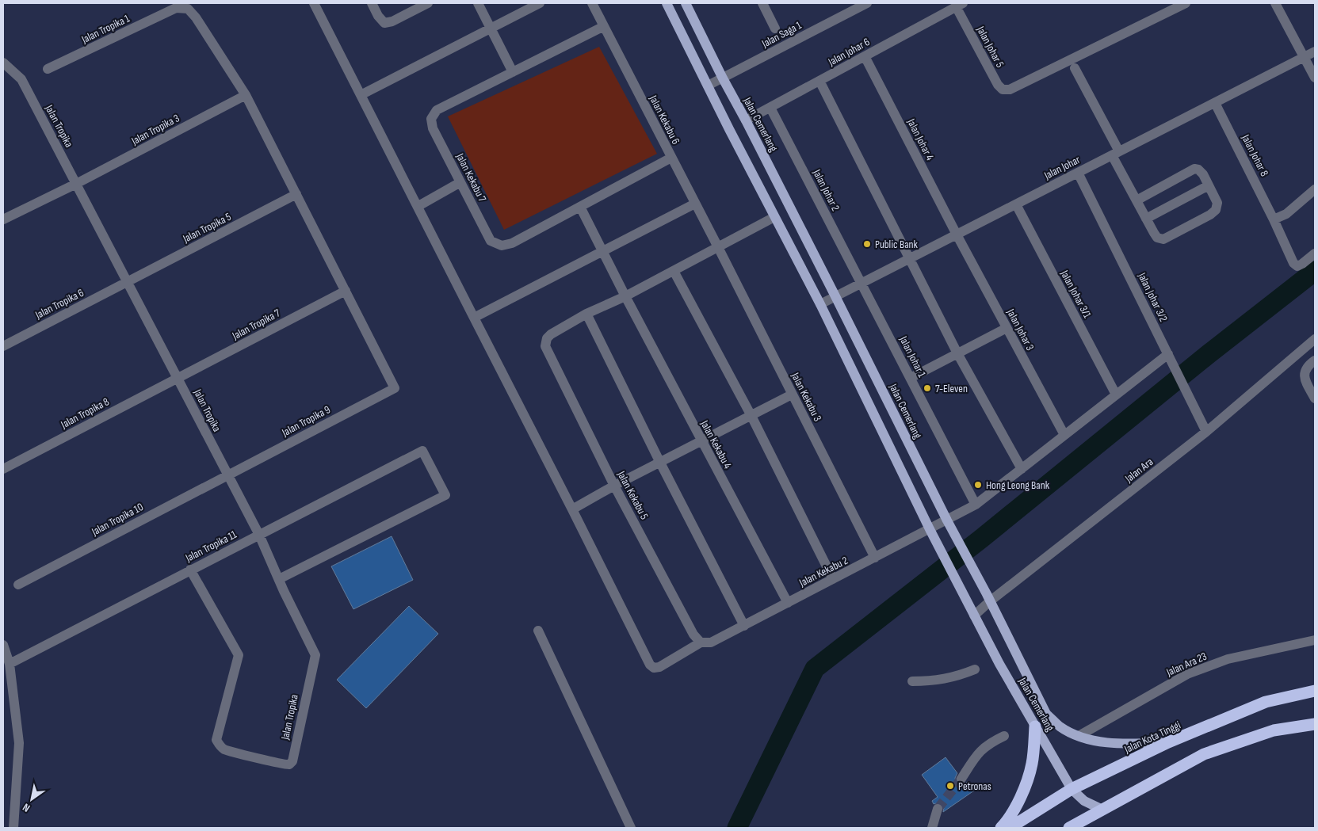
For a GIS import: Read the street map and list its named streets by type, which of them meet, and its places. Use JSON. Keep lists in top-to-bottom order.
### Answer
{
  "streets": {
    "highway": ["Jalan Kota Tinggi"],
    "main road": ["Jalan Cemerlang"],
    "street": [
      "Jalan Tropika 1",
      "Jalan Saga 1",
      "Jalan Johar 5",
      "Jalan Johar 6",
      "Jalan Kekabu 6",
      "Jalan Tropika",
      "Jalan Tropika 3",
      "Jalan Johar 4",
      "Jalan Johar 8",
      "Jalan Johar",
      "Jalan Kekabu 7",
      "Jalan Johar 2",
      "Jalan Tropika 5",
      "Jalan Johar 3/1",
      "Jalan Johar 3/2",
      "Jalan Tropika 6",
      "Jalan Tropika 7",
      "Jalan Johar 3",
      "Jalan Johar 1",
      "Jalan Kekabu 3",
      "Jalan Tropika 8",
      "Jalan Tropika 9",
      "Jalan Kekabu 4",
      "Jalan Ara",
      "Jalan Kekabu 5",
      "Jalan Tropika 10",
      "Jalan Tropika 11",
      "Jalan Kekabu 2",
      "Jalan Ara 23"
    ]
  },
  "crossings": [
    ["Jalan Tropika 1", "Jalan Tropika 3"],
    ["Jalan Saga 1", "Jalan Cemerlang"],
    ["Jalan Johar 5", "Jalan Johar 6"],
    ["Jalan Johar 6", "Jalan Cemerlang"],
    ["Jalan Johar 6", "Jalan Johar 4"],
    ["Jalan Johar 6", "Jalan Johar 2"],
    ["Jalan Kekabu 6", "Jalan Kekabu 7"],
    ["Jalan Kekabu 6", "Jalan Kekabu 3"],
    ["Jalan Cemerlang", "Jalan Johar"],
    ["Jalan Cemerlang", "Jalan Ara"],
    ["Jalan Cemerlang", "Jalan Kekabu 2"],
    ["Jalan Cemerlang", "Jalan Ara 23"],
    ["Jalan Cemerlang", "Jalan Kota Tinggi"],
    ["Jalan Tropika", "Jalan Tropika 3"],
    ["Jalan Tropika", "Jalan Tropika 5"],
    ["Jalan Tropika", "Jalan Tropika 6"],
    ["Jalan Tropika", "Jalan Tropika 7"],
    ["Jalan Tropika", "Jalan Tropika 8"],
    ["Jalan Tropika", "Jalan Tropika 9"],
    ["Jalan Tropika", "Jalan Tropika 10"],
    ["Jalan Tropika", "Jalan Tropika 11"],
    ["Jalan Johar 4", "Jalan Johar"],
    ["Jalan Johar 4", "Jalan Johar 3"],
    ["Jalan Johar 8", "Jalan Johar"],
    ["Jalan Johar", "Jalan Johar 2"],
    ["Jalan Johar", "Jalan Johar 3/1"],
    ["Jalan Johar", "Jalan Johar 3/2"],
    ["Jalan Johar", "Jalan Johar 3"],
    ["Jalan Johar", "Jalan Johar 1"],
    ["Jalan Kekabu 7", "Jalan Kekabu 4"],
    ["Jalan Johar 2", "Jalan Johar 1"],
    ["Jalan Tropika 5", "Jalan Tropika 6"],
    ["Jalan Johar 3/2", "Jalan Ara"],
    ["Jalan Tropika 7", "Jalan Tropika 8"],
    ["Jalan Tropika 7", "Jalan Tropika 9"],
    ["Jalan Kekabu 3", "Jalan Kekabu 2"],
    ["Jalan Tropika 9", "Jalan Tropika 10"],
    ["Jalan Kekabu 4", "Jalan Kekabu 2"],
    ["Jalan Kekabu 5", "Jalan Kekabu 2"]
  ],
  "places": [
    "Public Bank",
    "7-Eleven",
    "Hong Leong Bank",
    "Petronas"
  ],
  "north": "bottom left"
}
